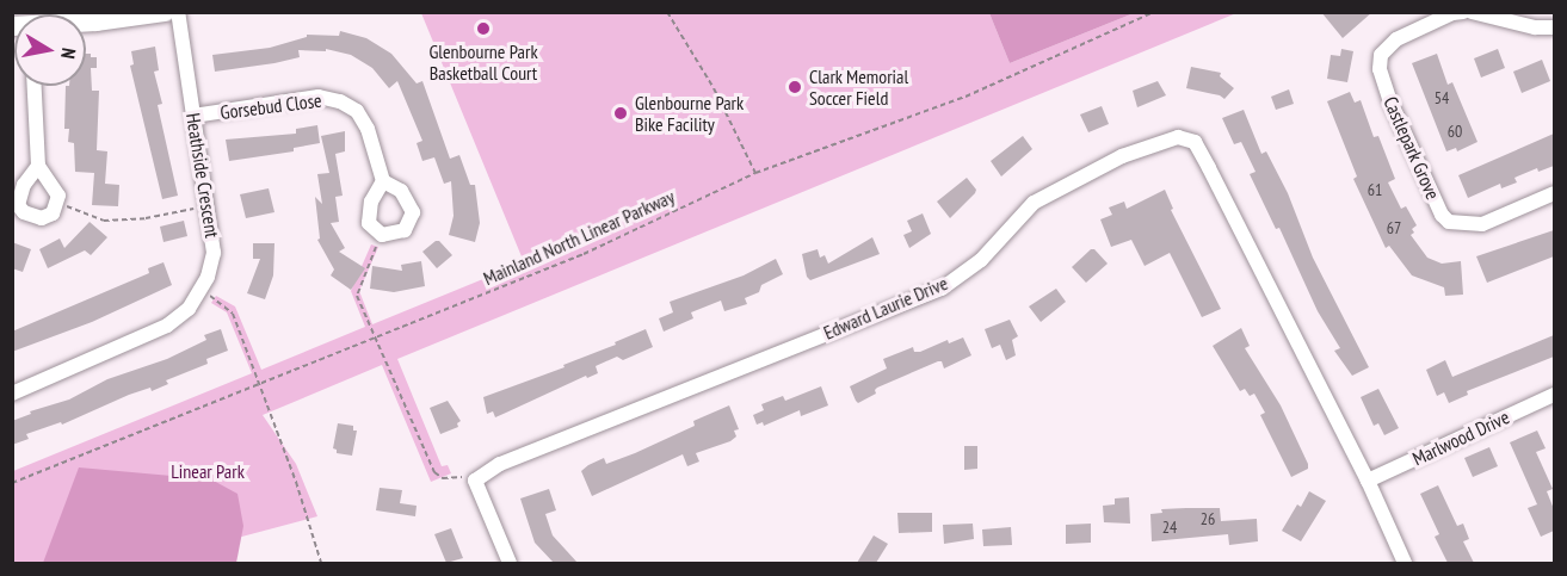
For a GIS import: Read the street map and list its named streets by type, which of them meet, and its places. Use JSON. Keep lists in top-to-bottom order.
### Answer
{
  "streets": {
    "street": [
      "Gorsebud Close",
      "Castlepark Grove",
      "Heathside Crescent",
      "Edward Laurie Drive",
      "Marlwood Drive"
    ],
    "path": ["Mainland North Linear Parkway"]
  },
  "crossings": [
    ["Gorsebud Close", "Heathside Crescent"],
    ["Edward Laurie Drive", "Marlwood Drive"]
  ],
  "parks": ["Linear Park"],
  "places": ["Glenbourne Park Basketball Court", "Clark Memorial Soccer Field", "Glenbourne Park Bike Facility"],
  "house_numbers": [
    "54",
    "60",
    "61",
    "67",
    "26",
    "24"
  ],
  "north": "right"
}
